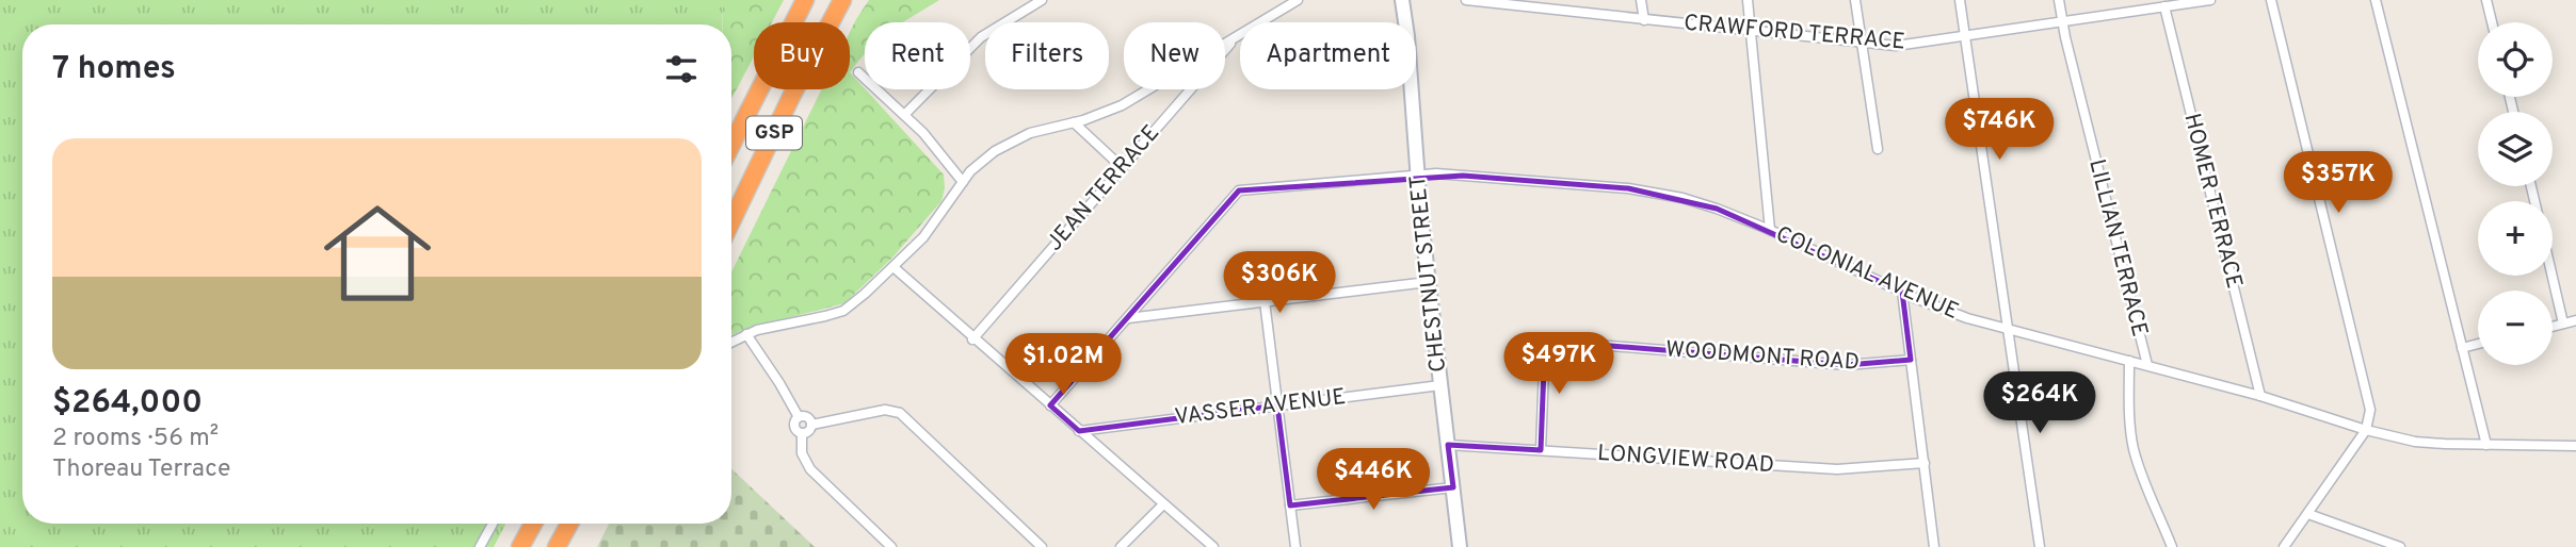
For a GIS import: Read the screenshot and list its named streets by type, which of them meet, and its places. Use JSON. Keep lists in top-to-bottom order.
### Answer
{
  "streets": {
    "highway": ["GSP"],
    "main road": ["CHESTNUT STREET"],
    "street": [
      "CRAWFORD TERRACE",
      "JEAN TERRACE",
      "HOMER TERRACE",
      "LILLIAN TERRACE",
      "COLONIAL AVENUE",
      "WOODMONT ROAD",
      "VASSER AVENUE",
      "LONGVIEW ROAD"
    ]
  },
  "crossings": [
    ["CRAWFORD TERRACE", "HOMER TERRACE"],
    ["CRAWFORD TERRACE", "LILLIAN TERRACE"],
    ["HOMER TERRACE", "COLONIAL AVENUE"],
    ["LILLIAN TERRACE", "COLONIAL AVENUE"],
    ["CHESTNUT STREET", "COLONIAL AVENUE"],
    ["CHESTNUT STREET", "VASSER AVENUE"],
    ["CHESTNUT STREET", "LONGVIEW ROAD"],
    ["WOODMONT ROAD", "LONGVIEW ROAD"]
  ],
  "page": {
    "map_buttons": ["+", "−"],
    "chip": [
      "Buy",
      "Rent",
      "Filters",
      "New",
      "Apartment"
    ],
    "heading": "7 homes",
    "price": [
      "$746K",
      "$357K",
      "$306K",
      "$497K",
      "$1.02M",
      "$264K",
      "$446K"
    ],
    "list": [
      {
        "name": "$264,000",
        "note": "2 rooms · 56 m² · Thoreau Terrace"
      }
    ]
  }
}
